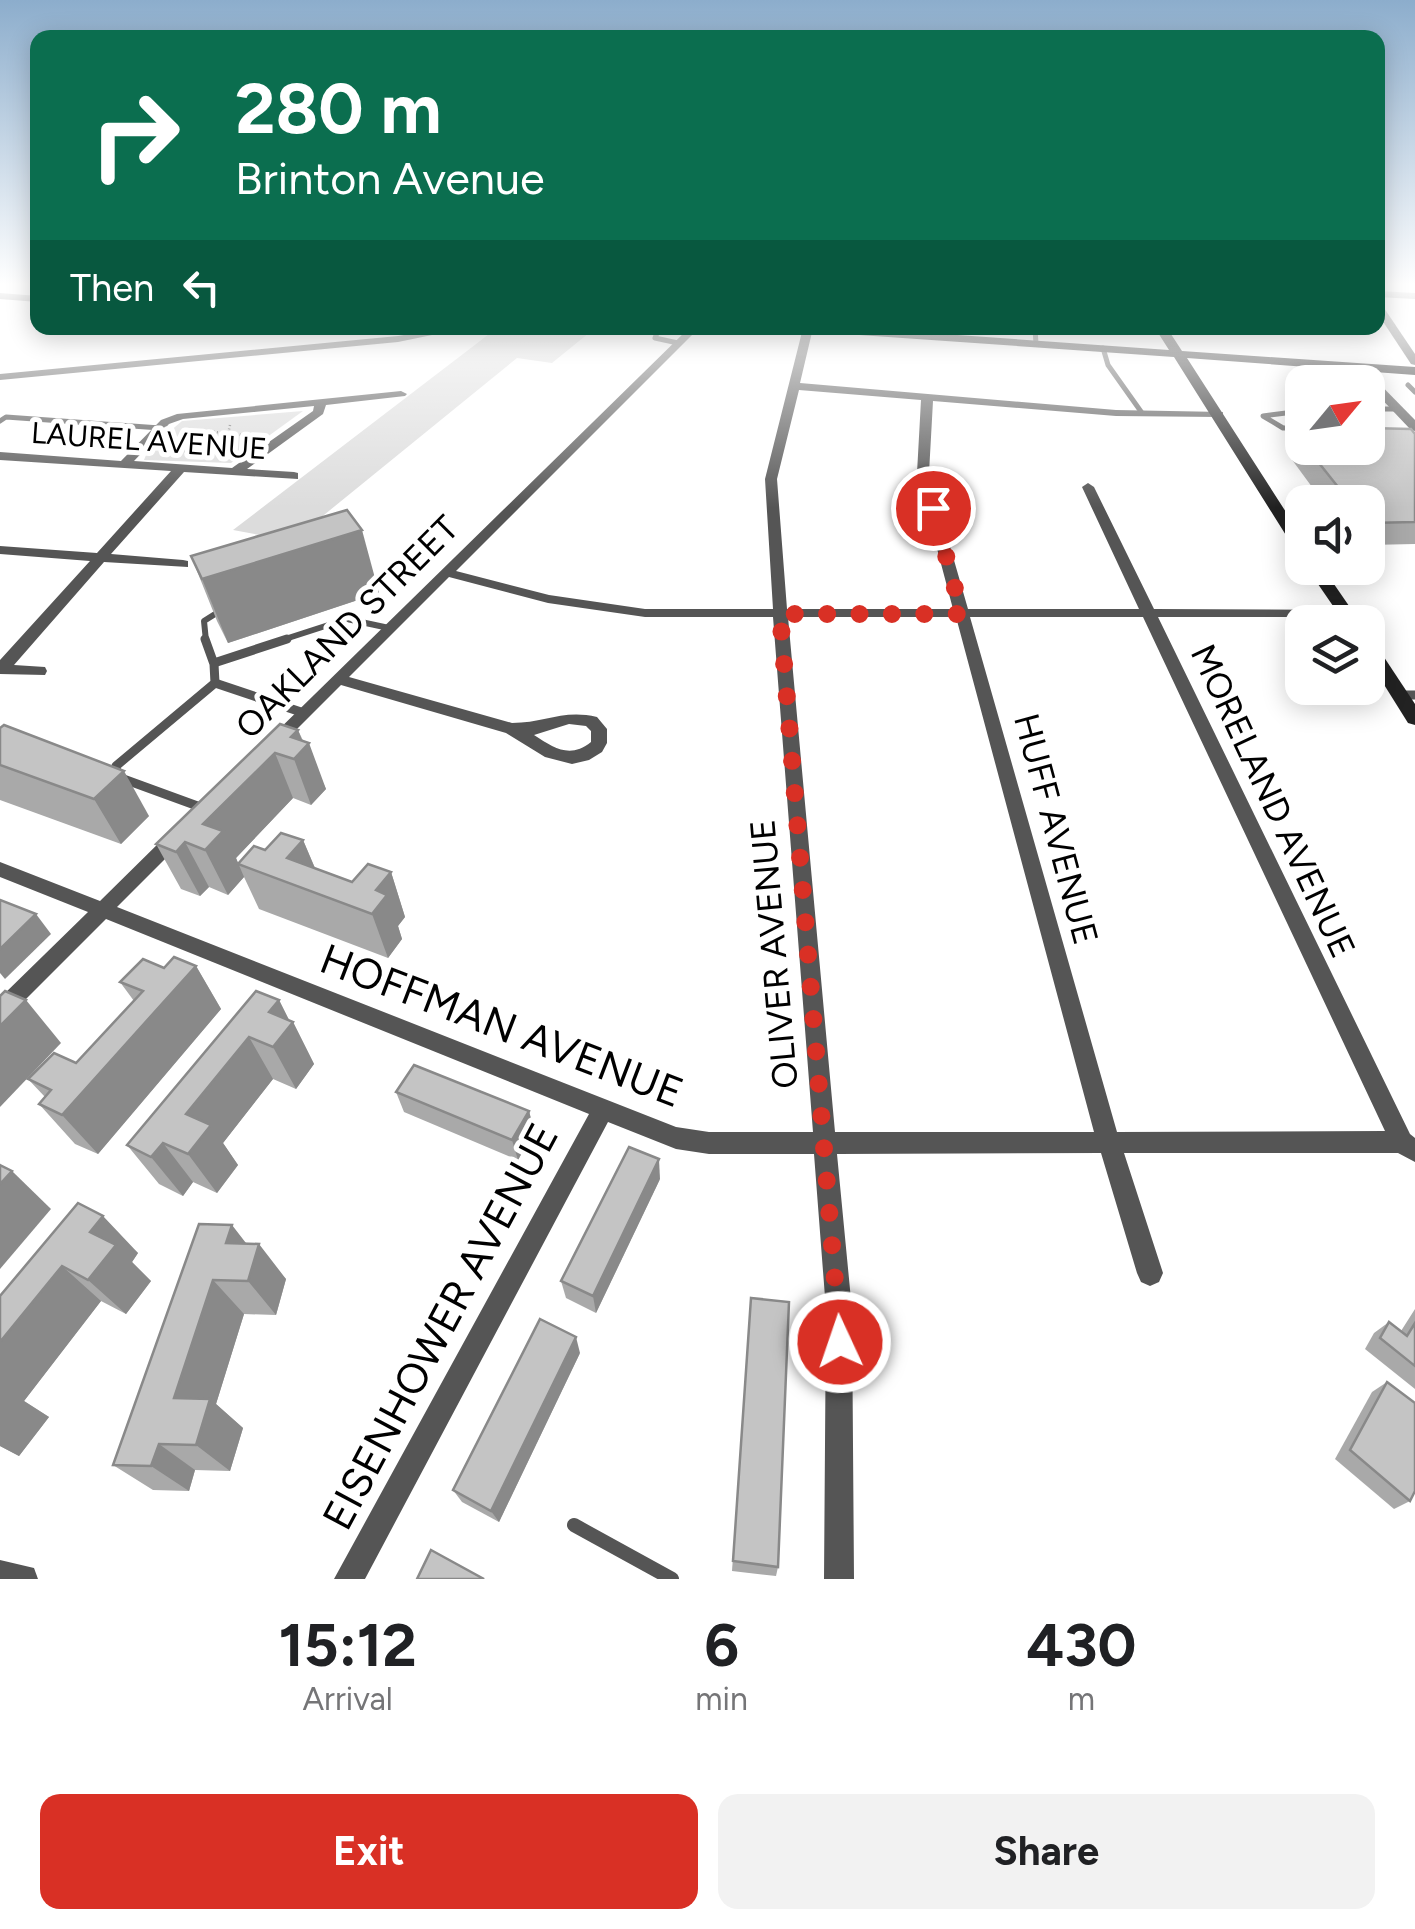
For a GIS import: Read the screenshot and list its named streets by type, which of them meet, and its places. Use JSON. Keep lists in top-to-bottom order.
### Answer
{
  "streets": {
    "street": [
      "LAUREL AVENUE",
      "OAKLAND STREET",
      "MORELAND AVENUE",
      "HUFF AVENUE",
      "OLIVER AVENUE",
      "HOFFMAN AVENUE",
      "EISENHOWER AVENUE"
    ]
  },
  "crossings": [
    ["MORELAND AVENUE", "HOFFMAN AVENUE"],
    ["HUFF AVENUE", "HOFFMAN AVENUE"],
    ["OLIVER AVENUE", "HOFFMAN AVENUE"],
    ["HOFFMAN AVENUE", "EISENHOWER AVENUE"]
  ],
  "north": "top right",
  "page": {
    "turn": ["280 m", "Brinton Avenue"],
    "then": "Then",
    "eta": [
      "15:12",
      "Arrival",
      "6",
      "min",
      "430",
      "m"
    ],
    "buttons": ["Exit", "Share"]
  }
}
